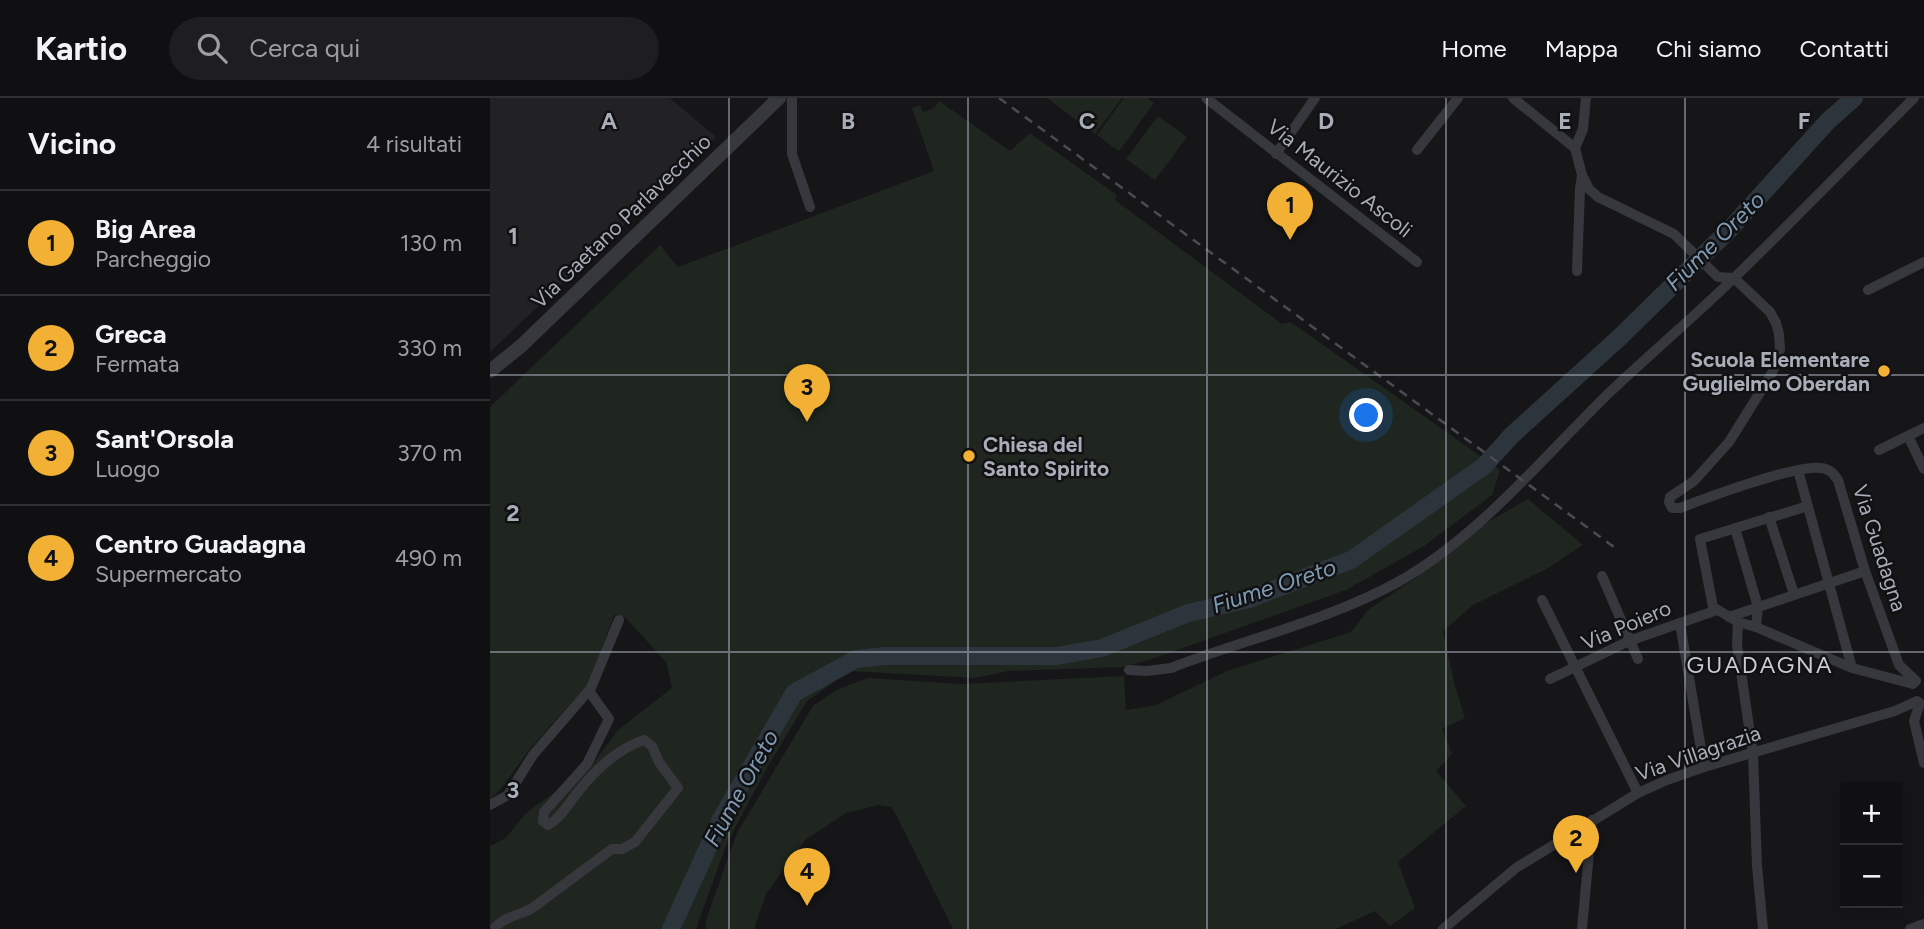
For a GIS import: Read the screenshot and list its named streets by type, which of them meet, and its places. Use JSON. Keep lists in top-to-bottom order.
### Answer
{
  "streets": {
    "street": [
      "Via Maurizio Ascoli",
      "Via Gaetano Parlavecchio",
      "Via Guadagna",
      "Via Poiero",
      "Via Villagrazia"
    ]
  },
  "districts": ["GUADAGNA"],
  "water": ["Fiume Oreto"],
  "places": ["Scuola Elementare Guglielmo Oberdan", "Chiesa del Santo Spirito"],
  "page": {
    "header": "Kartio",
    "search": "Cerca qui",
    "nav": [
      "Home",
      "Mappa",
      "Chi siamo",
      "Contatti"
    ],
    "heading": ["Vicino", "4 risultati"],
    "pins": [
      "1",
      "3",
      "2",
      "4"
    ],
    "list": [
      {
        "mark": "1",
        "name": "Big Area",
        "note": "Parcheggio",
        "value": "130 m"
      },
      {
        "mark": "2",
        "name": "Greca",
        "note": "Fermata",
        "value": "330 m"
      },
      {
        "mark": "3",
        "name": "Sant'Orsola",
        "note": "Luogo",
        "value": "370 m"
      },
      {
        "mark": "4",
        "name": "Centro Guadagna",
        "note": "Supermercato",
        "value": "490 m"
      }
    ],
    "map_buttons": ["+", "−"]
  },
  "grid": {
    "columns": [
      "A",
      "B",
      "C",
      "D",
      "E",
      "F"
    ],
    "rows": ["1", "2", "3"]
  }
}
